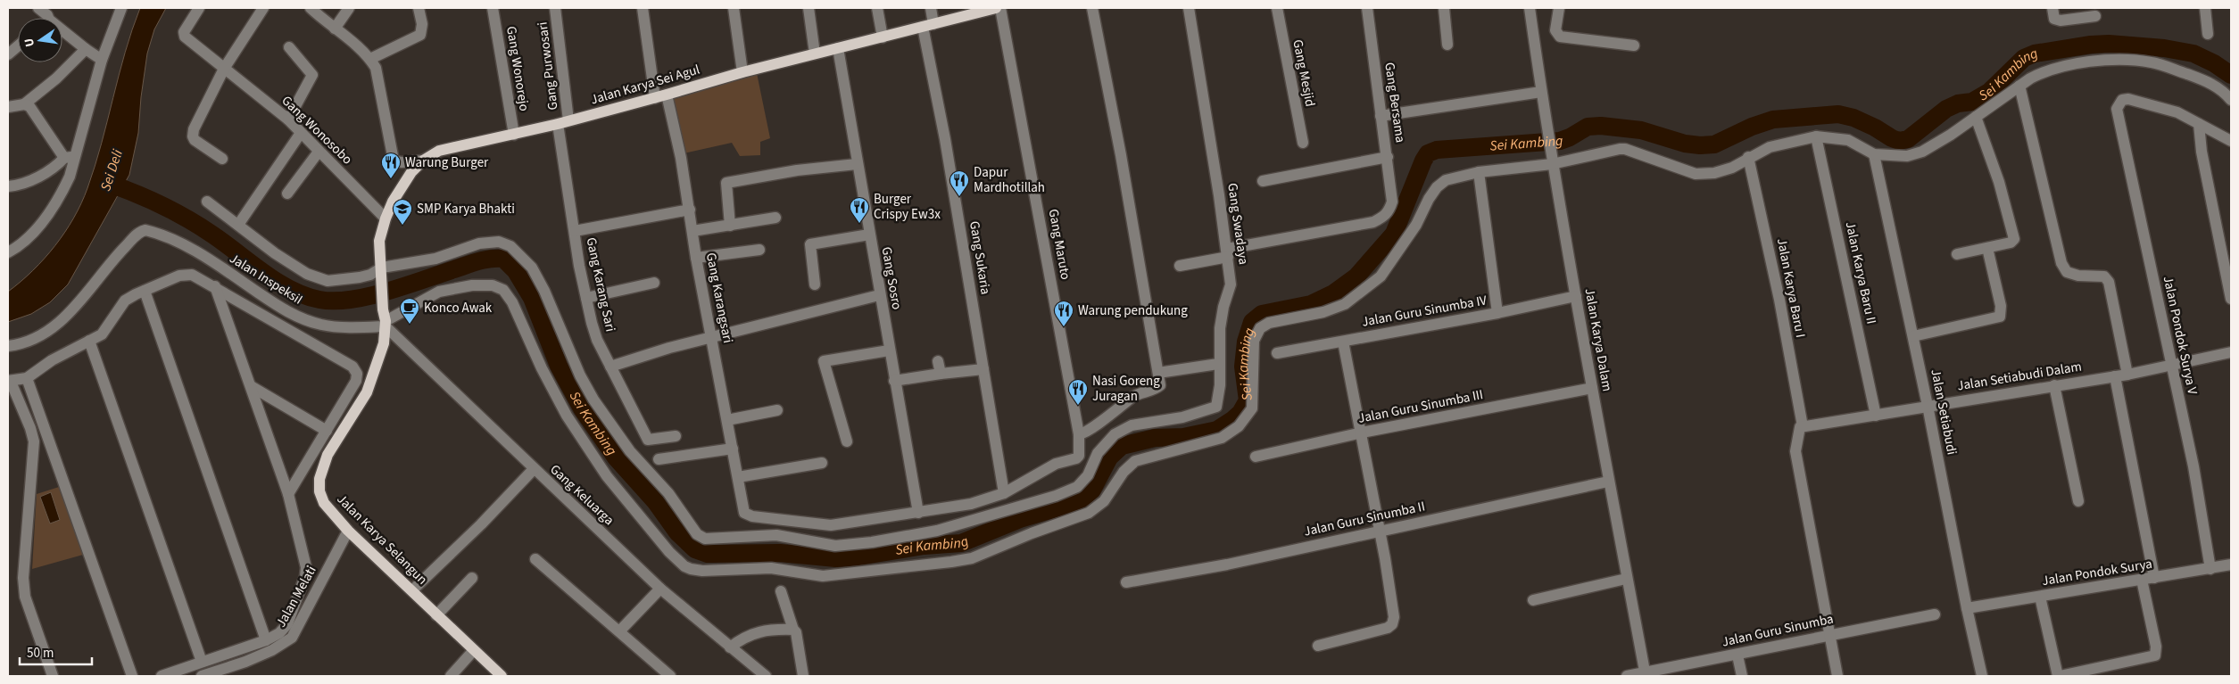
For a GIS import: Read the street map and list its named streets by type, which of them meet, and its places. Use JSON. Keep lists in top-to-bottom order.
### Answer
{
  "streets": {
    "main road": ["Jalan Karya Sei Agul", "Jalan Karya Selangun"],
    "street": [
      "Gang Purwosari",
      "Gang Wonorejo",
      "Gang Mesjid",
      "Gang Bersama",
      "Gang Wonosobo",
      "Gang Swadaya",
      "Gang Maruto",
      "Gang Sukaria",
      "Jalan Karya Baru II",
      "Gang Sosro",
      "Jalan InspeksiI",
      "Gang Karang Sari",
      "Jalan Karya Baru I",
      "Gang Karangsari",
      "Jalan Guru Sinumba IV",
      "Jalan Pondok Surya V",
      "Jalan Karya Dalam",
      "Jalan Setiabudi Dalam",
      "Jalan Guru Sinumba III",
      "Jalan Setiabudi",
      "Gang Keluarga",
      "Jalan Guru Sinumba II",
      "Jalan Pondok Surya",
      "Jalan Melati",
      "Jalan Guru Sinumba"
    ]
  },
  "crossings": [
    ["Gang Purwosari", "Jalan Karya Sei Agul"],
    ["Gang Wonorejo", "Jalan Karya Sei Agul"],
    ["Jalan Karya Sei Agul", "Gang Wonosobo"],
    ["Jalan Karya Sei Agul", "Gang Swadaya"],
    ["Jalan Karya Sei Agul", "Gang Sukaria"],
    ["Jalan Karya Sei Agul", "Gang Sosro"],
    ["Jalan Karya Sei Agul", "Gang Karang Sari"],
    ["Jalan Karya Sei Agul", "Gang Karangsari"],
    ["Jalan Karya Sei Agul", "Jalan Karya Selangun"],
    ["Gang Bersama", "Gang Swadaya"],
    ["Gang Swadaya", "Jalan Karya Selangun"],
    ["Gang Maruto", "Gang Sukaria"],
    ["Jalan Karya Baru II", "Jalan Setiabudi Dalam"],
    ["Gang Sosro", "Gang Karangsari"],
    ["Jalan InspeksiI", "Gang Keluarga"],
    ["Jalan InspeksiI", "Jalan Karya Selangun"],
    ["Jalan Karya Baru I", "Jalan Setiabudi Dalam"],
    ["Jalan Guru Sinumba IV", "Jalan Karya Dalam"],
    ["Jalan Pondok Surya V", "Jalan Setiabudi Dalam"],
    ["Jalan Pondok Surya V", "Jalan Pondok Surya"],
    ["Jalan Karya Dalam", "Jalan Guru Sinumba III"],
    ["Jalan Karya Dalam", "Jalan Guru Sinumba II"],
    ["Jalan Karya Dalam", "Jalan Guru Sinumba"],
    ["Jalan Setiabudi Dalam", "Jalan Setiabudi"],
    ["Jalan Setiabudi", "Jalan Pondok Surya"],
    ["Gang Keluarga", "Jalan Karya Selangun"],
    ["Jalan Karya Selangun", "Jalan Melati"]
  ],
  "water": ["Sei Kambing", "Sei Deli"],
  "places": {
    "restaurant": [
      "Warung Burger",
      "Dapur Mardhotillah",
      "Burger Crispy Ew3x",
      "Warung pendukung",
      "Nasi Goreng Juragan"
    ],
    "school or university": ["SMP Karya Bhakti"],
    "cafe": ["Konco Awak"]
  },
  "scale_bar": "50 m",
  "north": "left"
}
